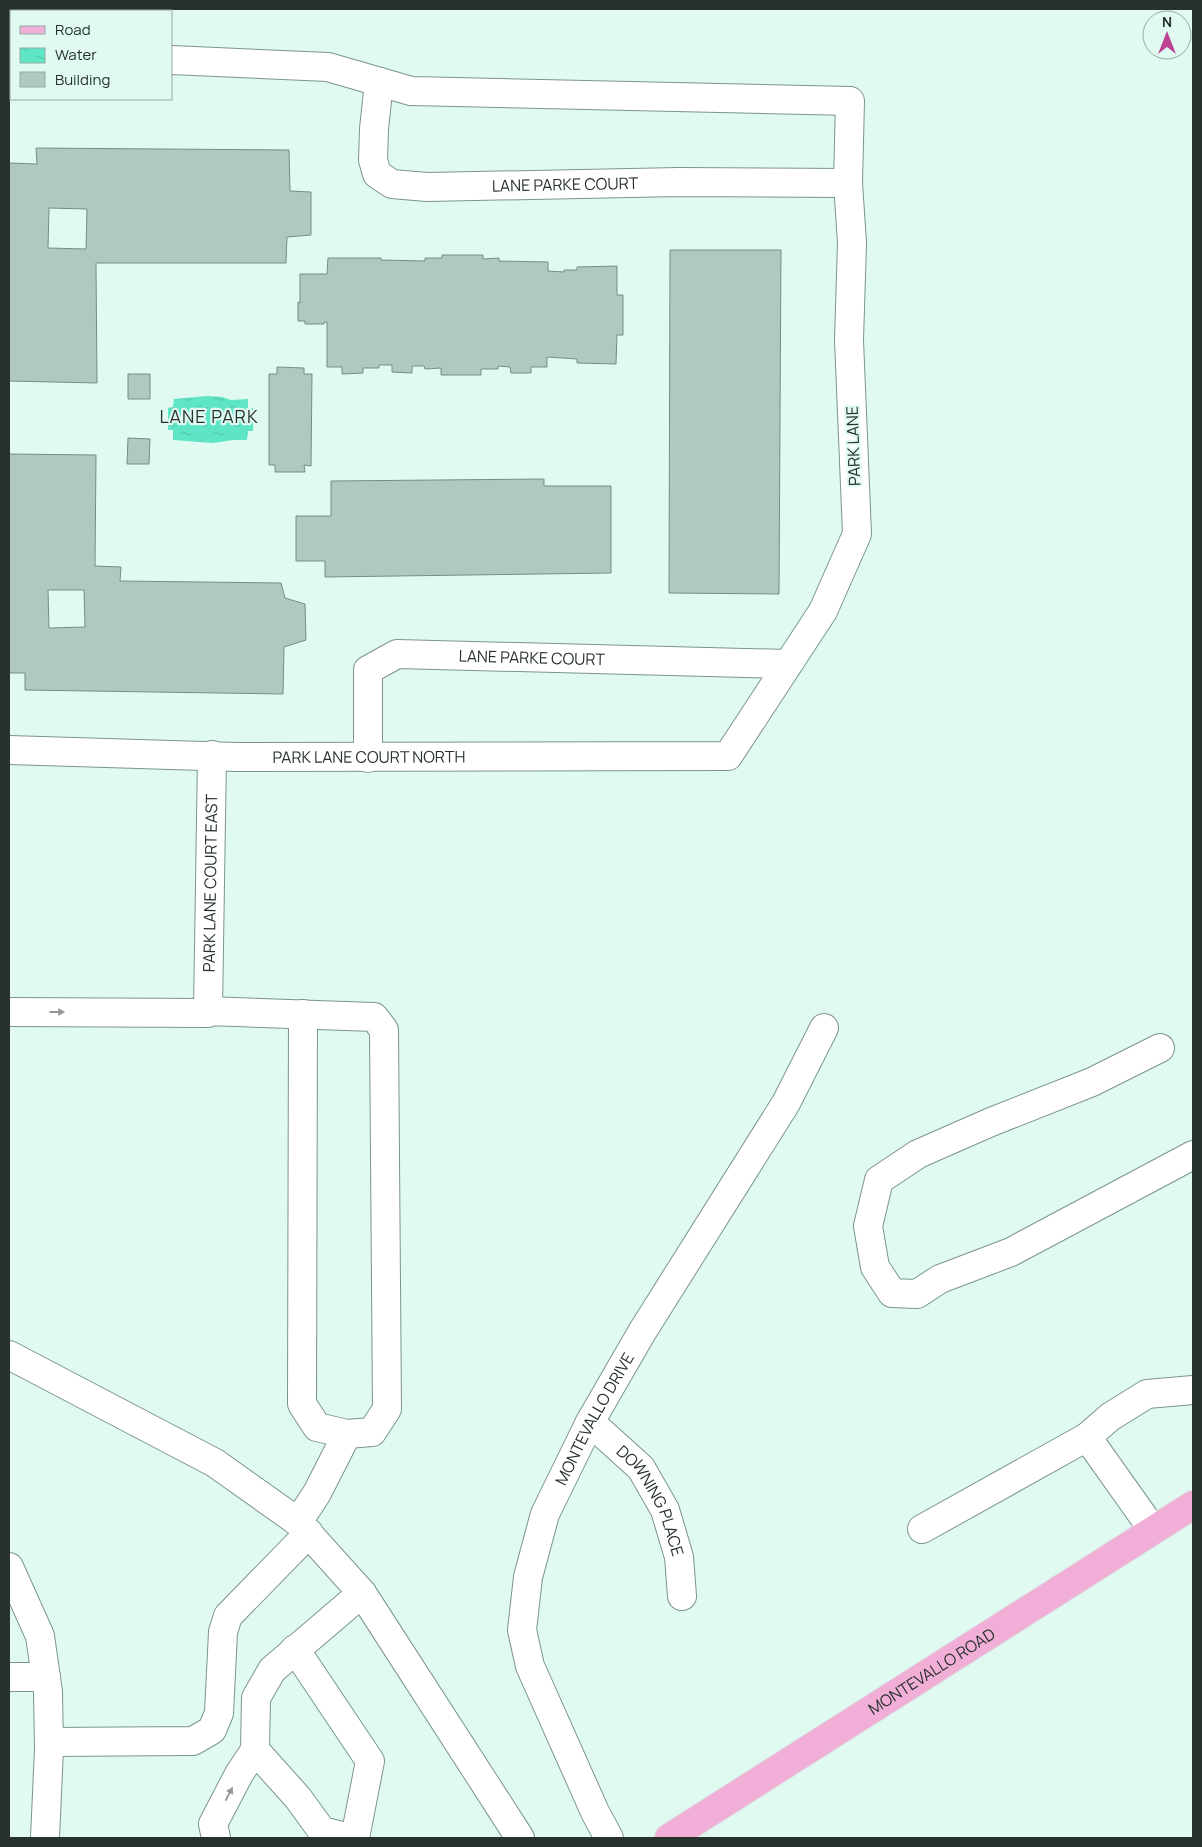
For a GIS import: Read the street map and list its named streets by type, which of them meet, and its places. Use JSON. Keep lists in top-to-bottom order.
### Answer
{
  "streets": {
    "main road": ["MONTEVALLO ROAD"],
    "street": [
      "LANE PARKE COURT",
      "PARK LANE",
      "PARK LANE COURT NORTH",
      "PARK LANE COURT EAST",
      "MONTEVALLO DRIVE",
      "DOWNING PLACE"
    ]
  },
  "crossings": [
    ["LANE PARKE COURT", "PARK LANE"],
    ["LANE PARKE COURT", "PARK LANE COURT NORTH"],
    ["PARK LANE", "PARK LANE COURT NORTH"],
    ["PARK LANE COURT NORTH", "PARK LANE COURT EAST"],
    ["MONTEVALLO DRIVE", "DOWNING PLACE"]
  ],
  "districts": ["LANE PARK"],
  "legend": ["Road", "Water", "Building"],
  "north": "top"
}
